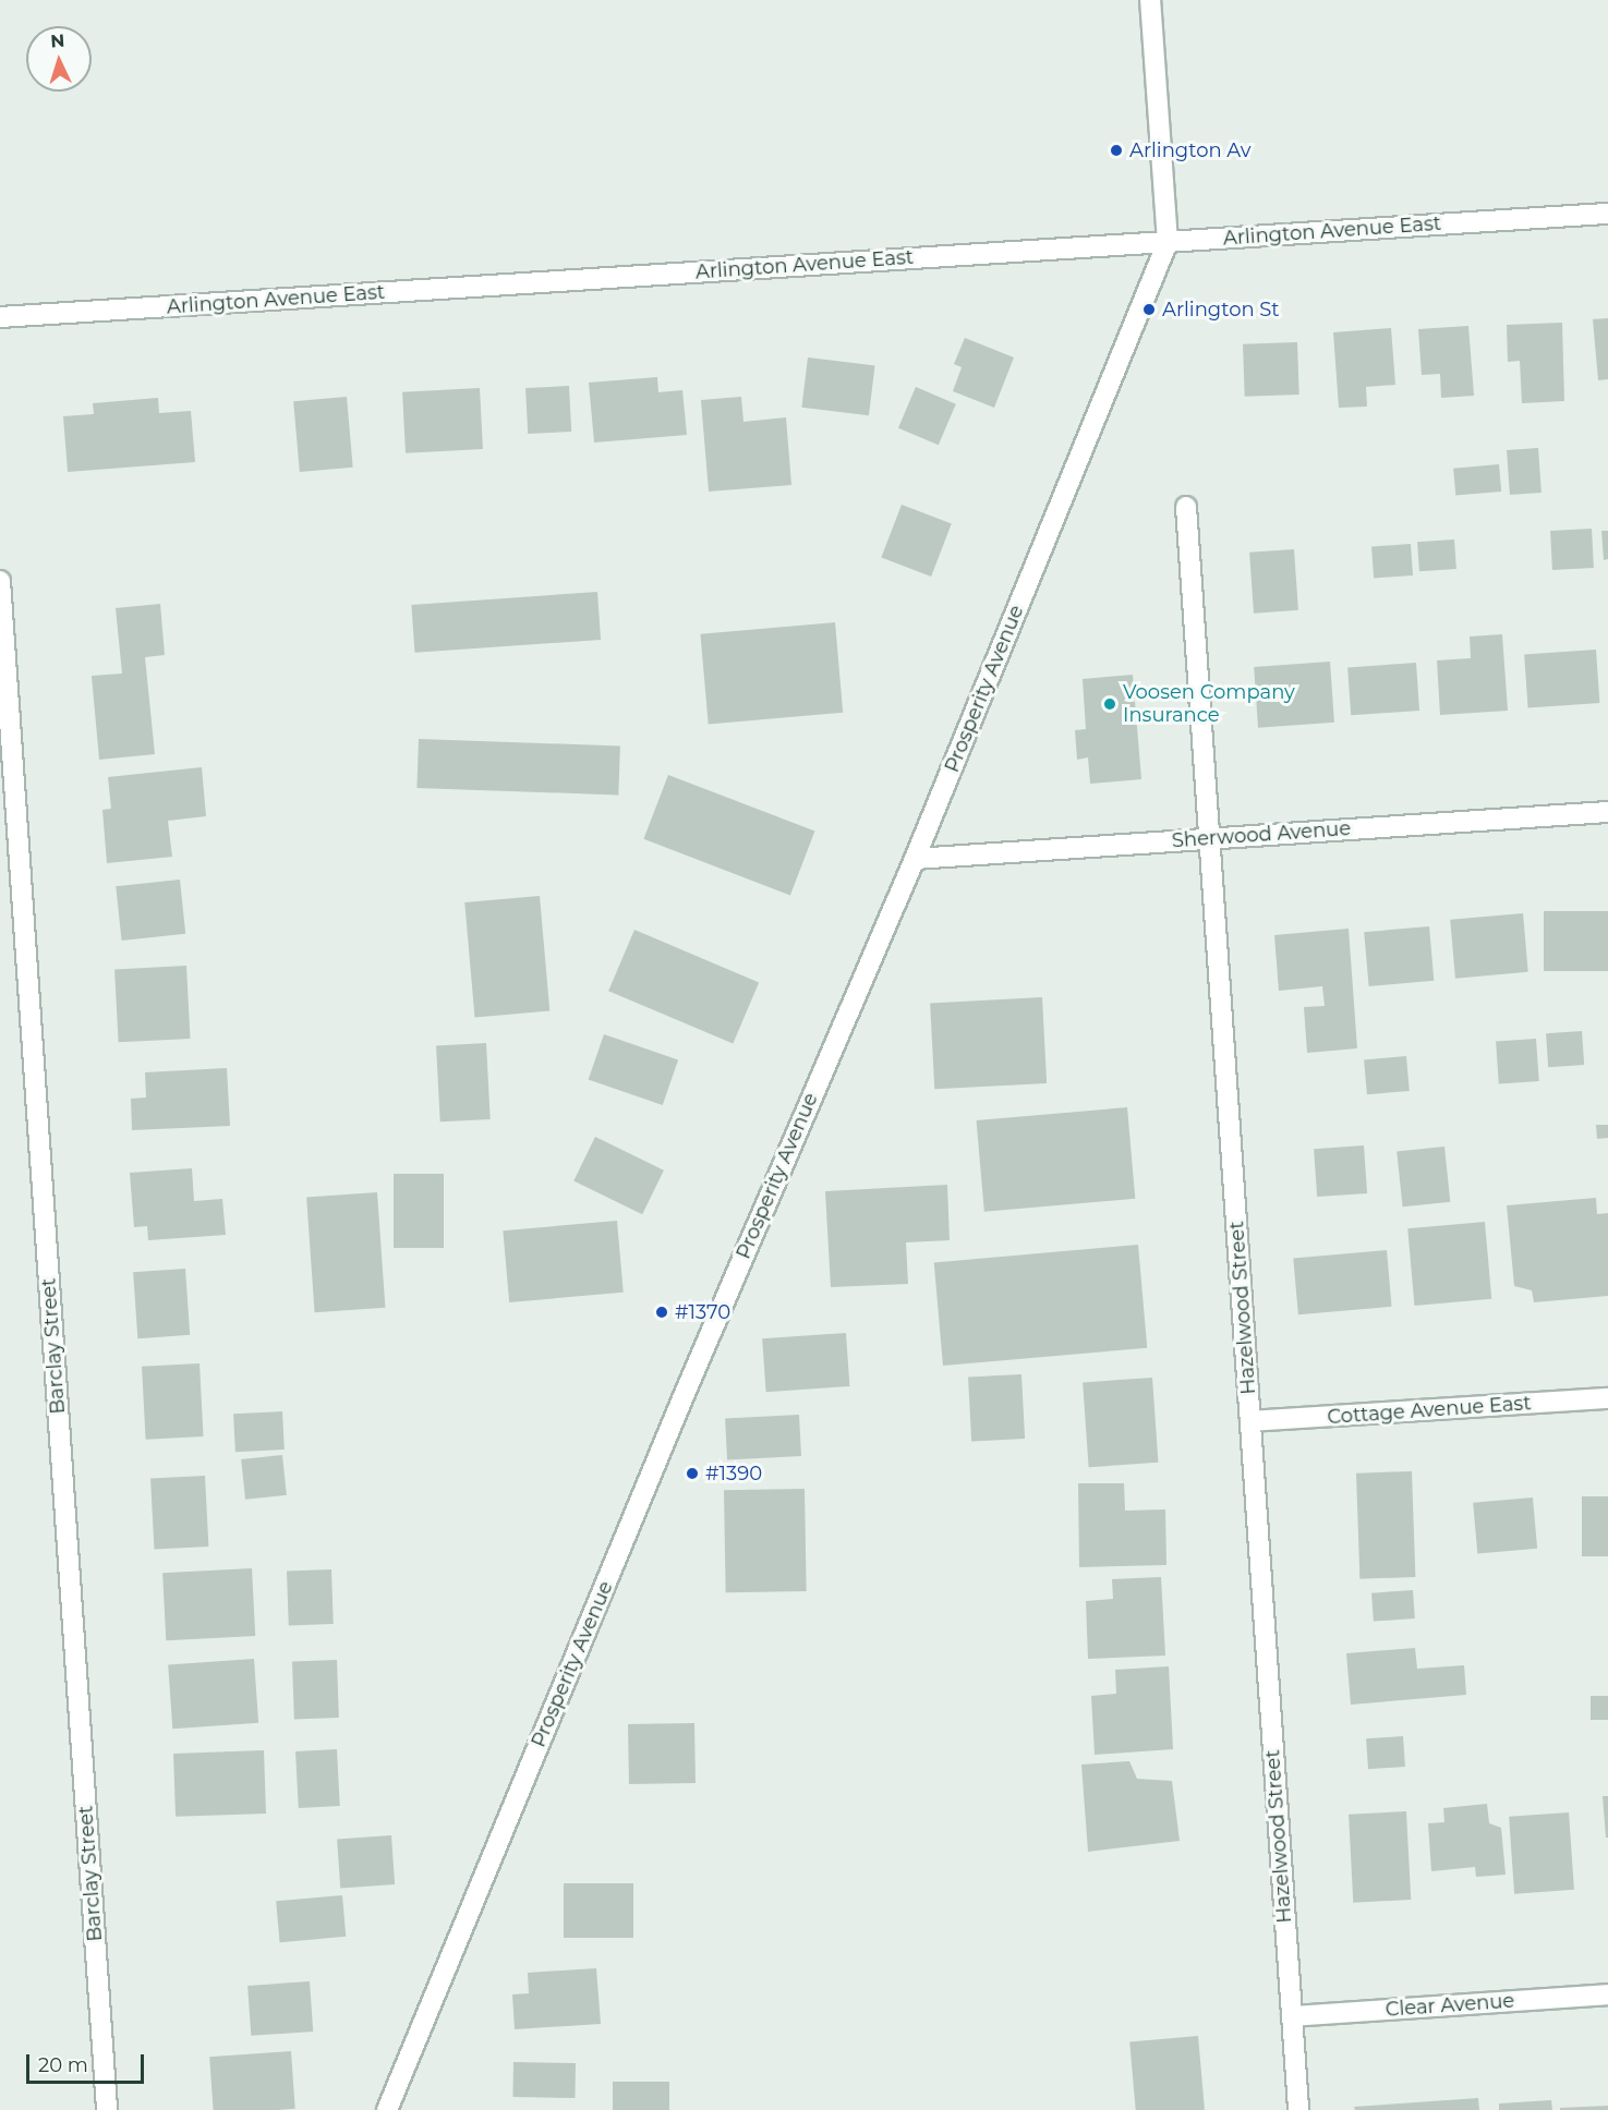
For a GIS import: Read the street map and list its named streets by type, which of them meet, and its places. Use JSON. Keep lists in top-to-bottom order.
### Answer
{
  "streets": {
    "street": [
      "Arlington Avenue East",
      "Prosperity Avenue",
      "Sherwood Avenue",
      "Hazelwood Street",
      "Barclay Street",
      "Cottage Avenue East",
      "Clear Avenue"
    ]
  },
  "crossings": [
    ["Arlington Avenue East", "Prosperity Avenue"],
    ["Prosperity Avenue", "Sherwood Avenue"],
    ["Sherwood Avenue", "Hazelwood Street"],
    ["Hazelwood Street", "Cottage Avenue East"],
    ["Hazelwood Street", "Clear Avenue"]
  ],
  "places": [
    "Arlington Av",
    "Arlington St",
    "Voosen Company Insurance",
    "#1370",
    "#1390"
  ],
  "scale_bar": "20 m",
  "north": "top"
}
